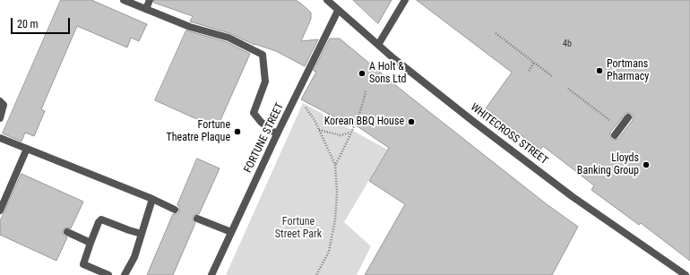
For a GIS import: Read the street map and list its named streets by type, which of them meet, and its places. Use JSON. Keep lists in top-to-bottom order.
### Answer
{
  "streets": {
    "street": ["WHITECROSS STREET", "FORTUNE STREET"]
  },
  "crossings": [
    ["WHITECROSS STREET", "FORTUNE STREET"]
  ],
  "parks": ["Fortune Street Park"],
  "places": [
    "Portmans Pharmacy",
    "A Holt & Sons Ltd",
    "Korean BBQ House",
    "Fortune Theatre Plaque",
    "Lloyds Banking Group"
  ],
  "house_numbers": ["4b"],
  "scale_bar": "20 m"
}
